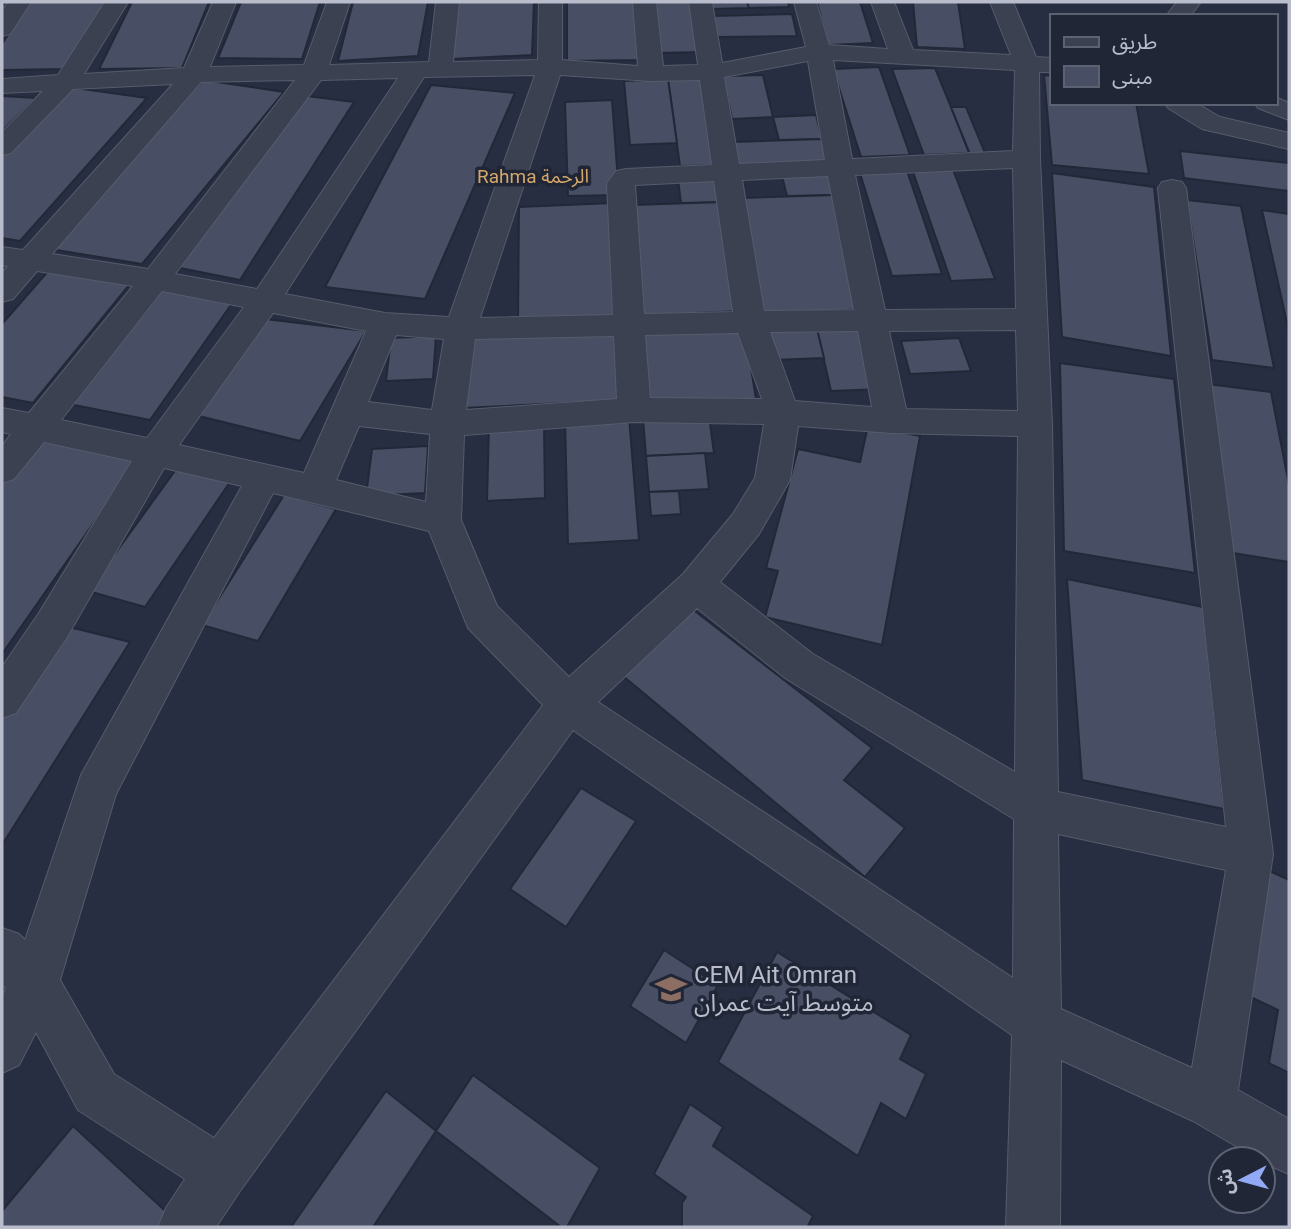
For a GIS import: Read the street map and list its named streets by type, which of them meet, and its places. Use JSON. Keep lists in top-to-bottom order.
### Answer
{
  "districts": ["Rahma الرحمة"],
  "places": {
    "school or university": ["CEM Ait Omran متوسط آيت عمران"]
  },
  "legend": ["طريق", "مبنى"],
  "north": "left"
}
